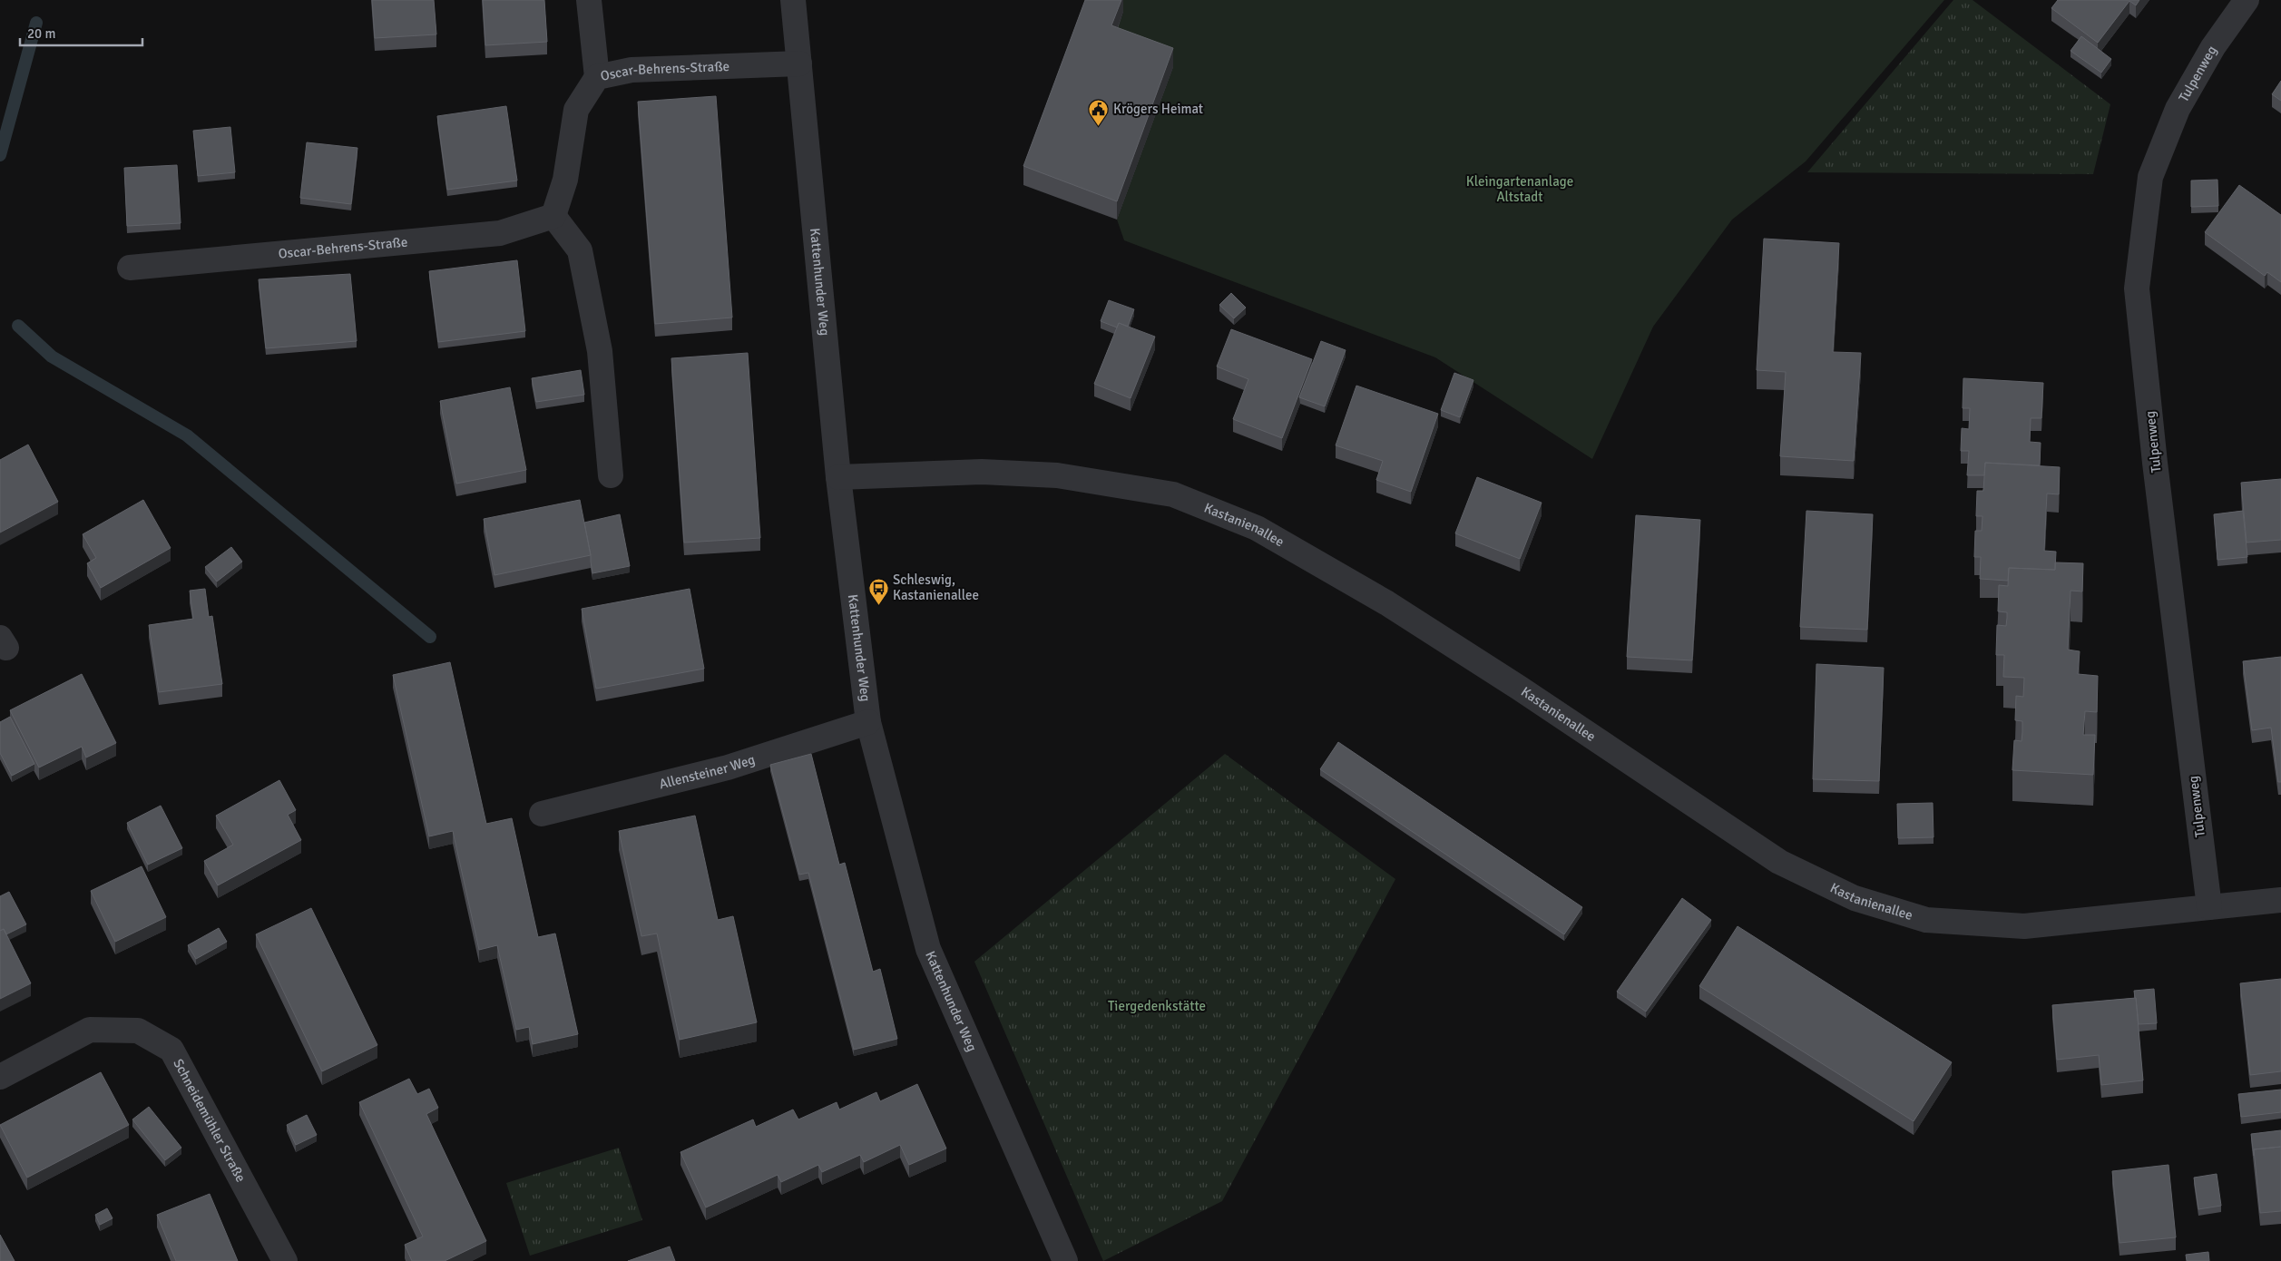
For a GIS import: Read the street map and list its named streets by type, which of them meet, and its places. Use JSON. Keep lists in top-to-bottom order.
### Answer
{
  "streets": {
    "street": [
      "Oscar-Behrens-Straße",
      "Tulpenweg",
      "Kattenhunder Weg",
      "Kastanienallee",
      "Allensteiner Weg",
      "Schneidemühler Straße"
    ]
  },
  "crossings": [
    ["Oscar-Behrens-Straße", "Kattenhunder Weg"],
    ["Tulpenweg", "Kastanienallee"],
    ["Kattenhunder Weg", "Kastanienallee"],
    ["Kattenhunder Weg", "Allensteiner Weg"]
  ],
  "parks": ["Kleingartenanlage Altstadt", "Tiergedenkstätte"],
  "places": {
    "public building": ["Krögers Heimat"],
    "bus stop": ["Schleswig, Kastanienallee"]
  },
  "scale_bar": "20 m"
}
